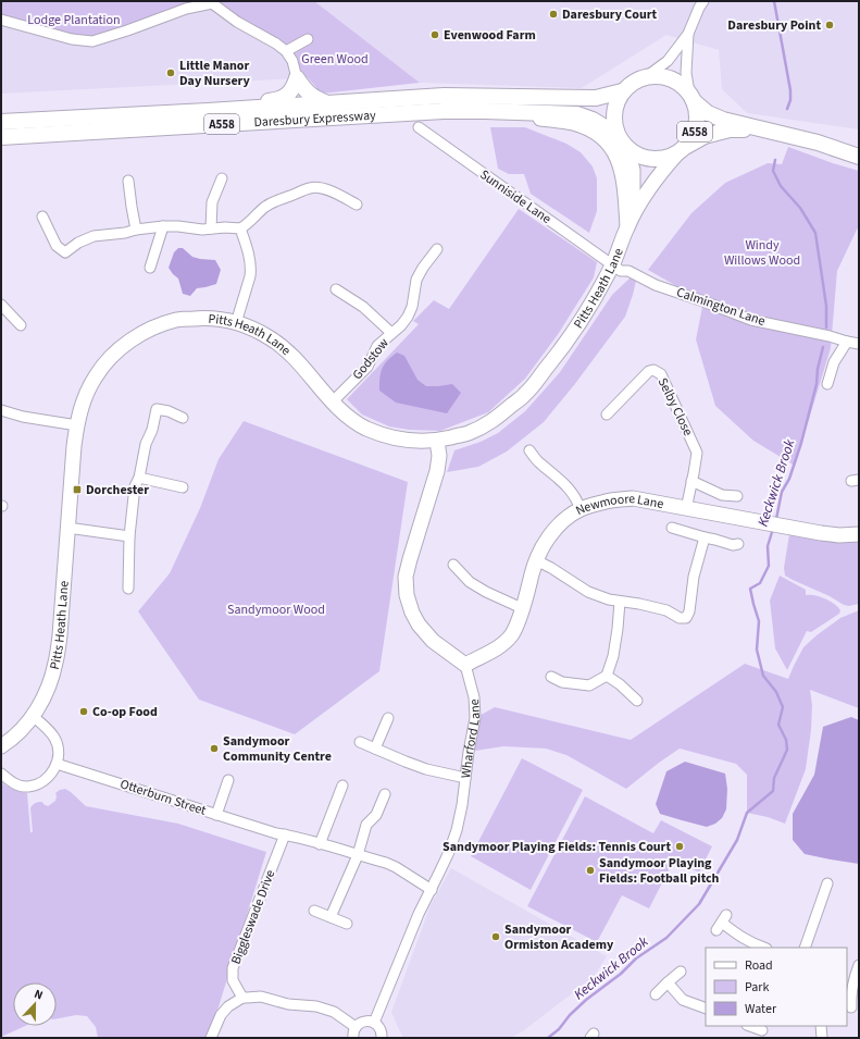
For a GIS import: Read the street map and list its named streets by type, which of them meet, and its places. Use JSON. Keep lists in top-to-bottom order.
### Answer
{
  "streets": {
    "main road": ["Daresbury Expressway", "A558"],
    "street": [
      "Sunniside Lane",
      "Pitts Heath Lane",
      "Calmington Lane",
      "Godstow",
      "Selby Close",
      "Newmoore Lane",
      "Wharford Lane",
      "Otterburn Street",
      "Biggleswade Drive"
    ]
  },
  "crossings": [
    ["Daresbury Expressway", "A558"],
    ["Daresbury Expressway", "Pitts Heath Lane"],
    ["A558", "Pitts Heath Lane"],
    ["Sunniside Lane", "Pitts Heath Lane"],
    ["Sunniside Lane", "Calmington Lane"],
    ["Pitts Heath Lane", "Calmington Lane"],
    ["Pitts Heath Lane", "Godstow"],
    ["Selby Close", "Newmoore Lane"],
    ["Newmoore Lane", "Wharford Lane"],
    ["Otterburn Street", "Biggleswade Drive"]
  ],
  "water": ["Keckwick Brook"],
  "parks": [
    "Lodge Plantation",
    "Green Wood",
    "Windy Willows Wood",
    "Sandymoor Wood"
  ],
  "places": {
    "other": [
      "Daresbury Court",
      "Daresbury Point",
      "Evenwood Farm",
      "Little Manor Day Nursery",
      "Co-op Food",
      "Sandymoor Community Centre",
      "Sandymoor Playing Fields: Tennis Court",
      "Sandymoor Playing Fields: Football pitch",
      "Sandymoor Ormiston Academy"
    ],
    "transit": ["Dorchester"]
  },
  "legend": ["Road", "Park", "Water"],
  "north": "top"
}
